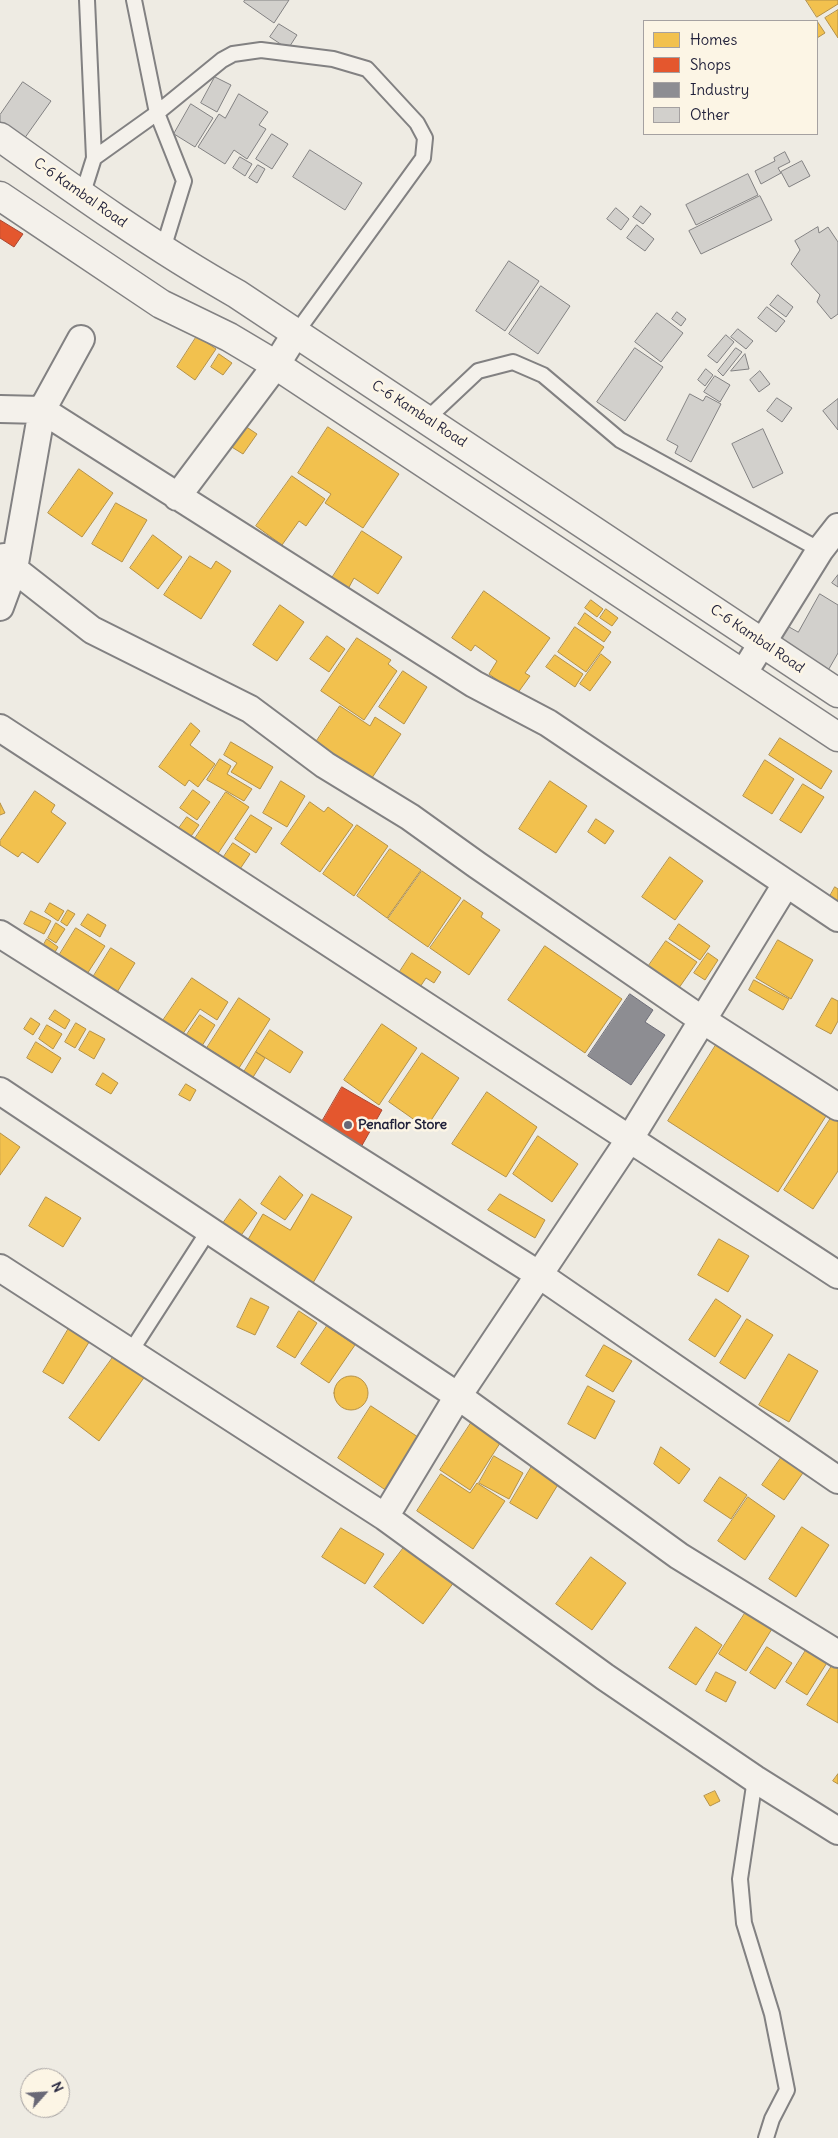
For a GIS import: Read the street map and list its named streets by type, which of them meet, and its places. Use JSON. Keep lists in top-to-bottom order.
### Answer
{
  "streets": {
    "main road": ["C-6 Kambal Road"]
  },
  "places": ["Penaflor Store"],
  "legend": [
    "Homes",
    "Shops",
    "Industry",
    "Other"
  ],
  "north": "top right"
}
